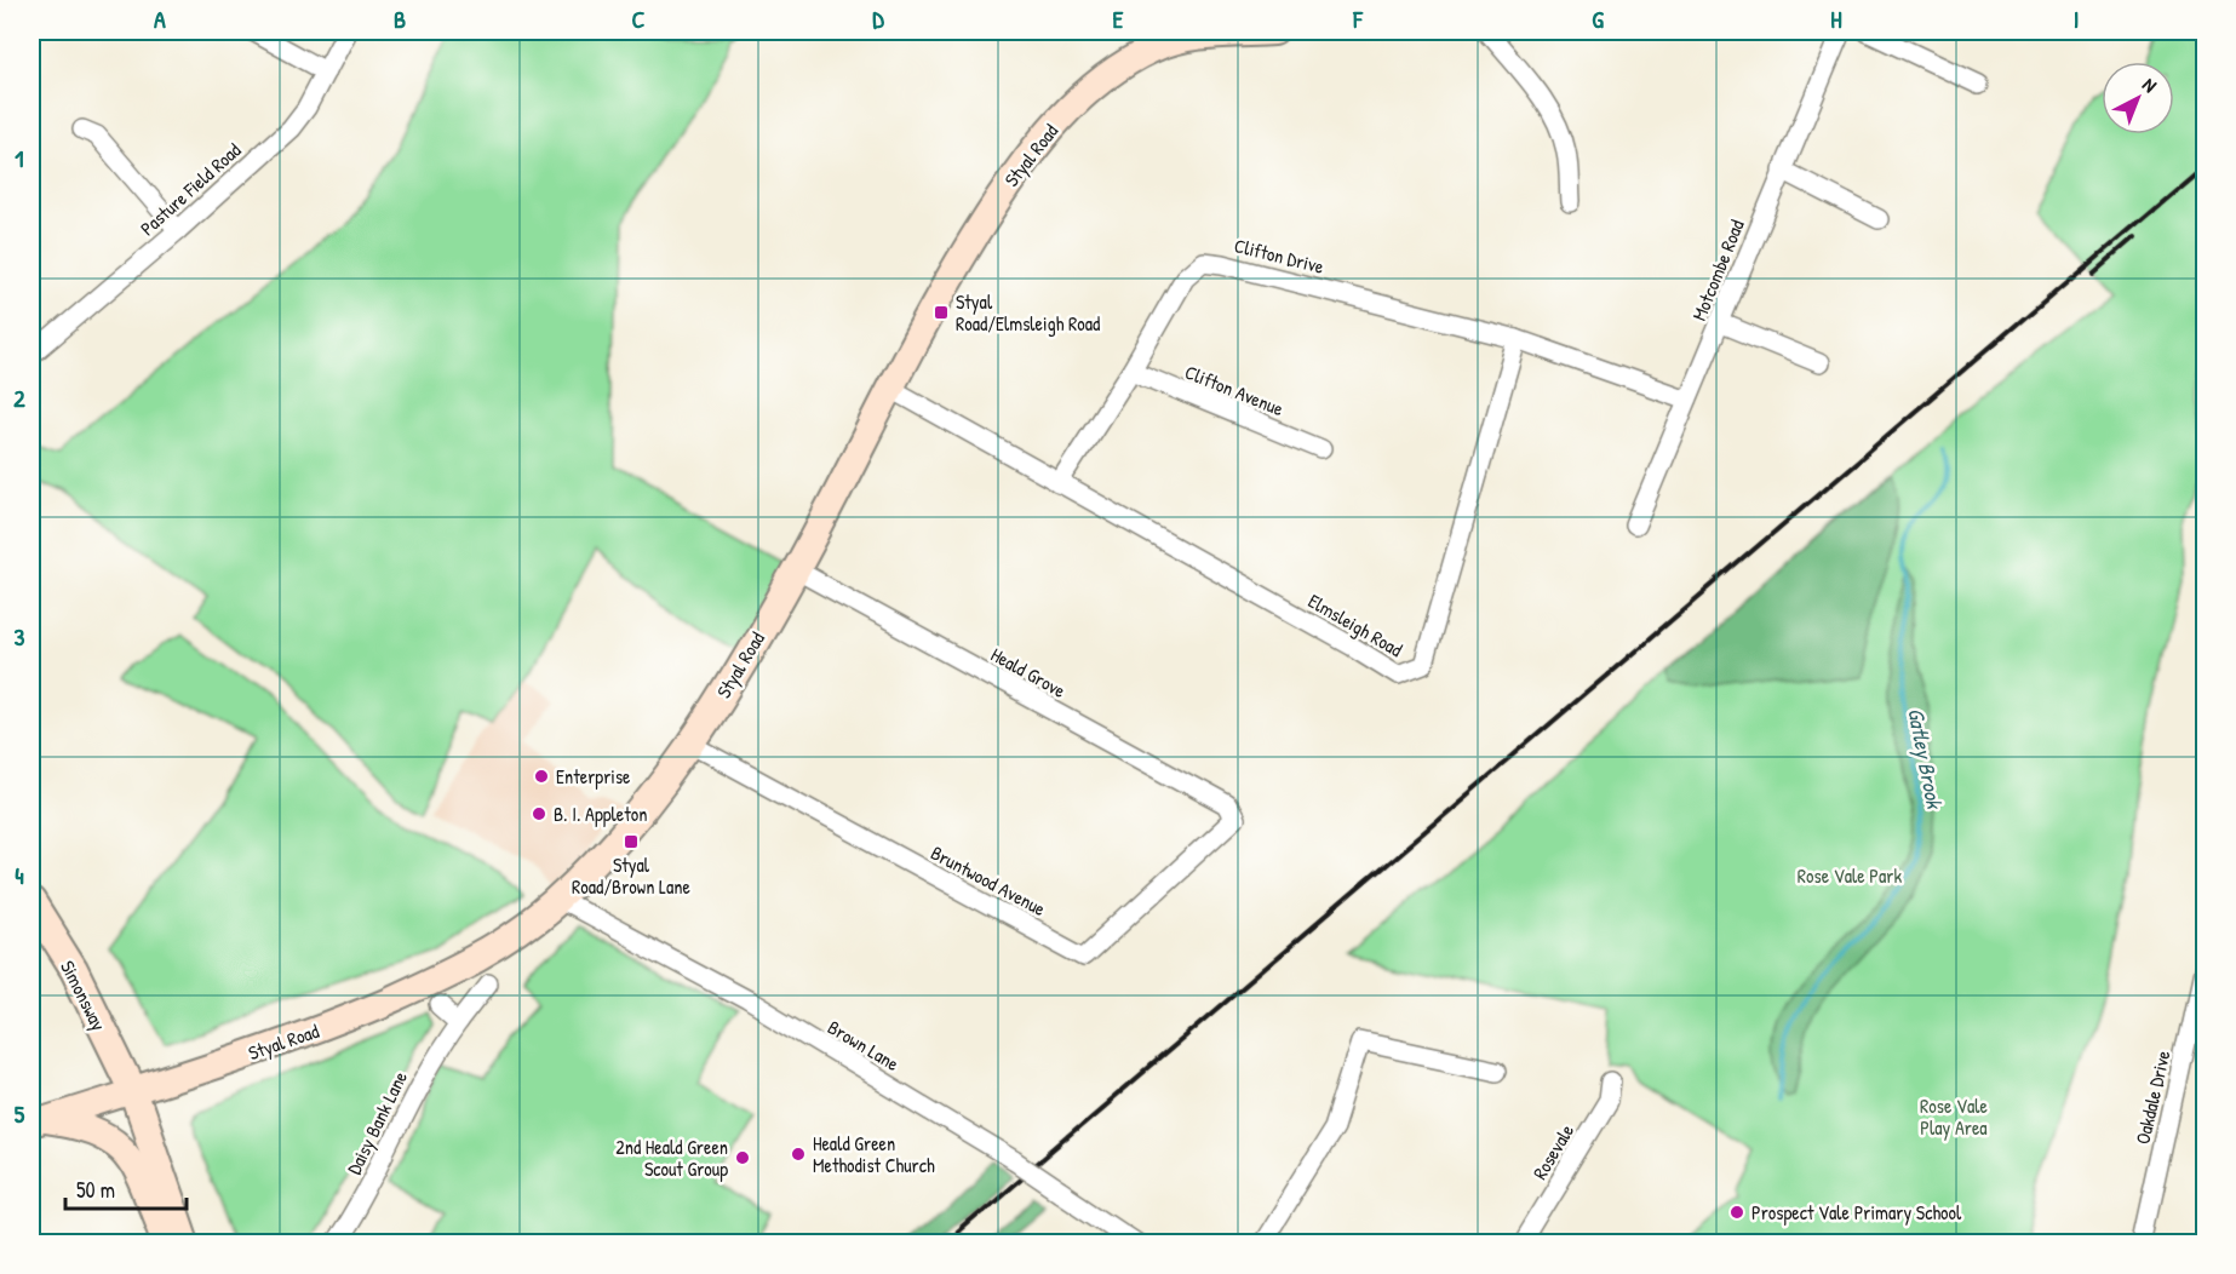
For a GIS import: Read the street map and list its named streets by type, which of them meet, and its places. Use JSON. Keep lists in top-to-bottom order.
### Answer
{
  "streets": {
    "main road": ["Styal Road", "Simonsway"],
    "street": [
      "Pasture Field Road",
      "Clifton Drive",
      "Motcombe Road",
      "Clifton Avenue",
      "Elmsleigh Road",
      "Heald Grove",
      "Bruntwood Avenue",
      "Brown Lane",
      "Oakdale Drive",
      "Daisy Bank Lane",
      "Rosevale"
    ]
  },
  "crossings": [
    ["Styal Road", "Elmsleigh Road"],
    ["Styal Road", "Heald Grove"],
    ["Styal Road", "Bruntwood Avenue"],
    ["Styal Road", "Simonsway"],
    ["Styal Road", "Brown Lane"],
    ["Clifton Drive", "Clifton Avenue"],
    ["Clifton Drive", "Elmsleigh Road"],
    ["Heald Grove", "Bruntwood Avenue"]
  ],
  "water": ["Gatley Brook"],
  "parks": ["Rose Vale Park", "Rose Vale Play Area"],
  "places": {
    "transit": ["Styal Road/Elmsleigh Road", "Styal Road/Brown Lane"],
    "other": [
      "Enterprise",
      "B. I. Appleton",
      "Heald Green Methodist Church",
      "2nd Heald Green Scout Group",
      "Prospect Vale Primary School"
    ]
  },
  "scale_bar": "50 m",
  "north": "top right",
  "grid": {
    "columns": [
      "A",
      "B",
      "C",
      "D",
      "E",
      "F",
      "G",
      "H",
      "I"
    ],
    "rows": [
      "1",
      "2",
      "3",
      "4",
      "5"
    ]
  }
}
